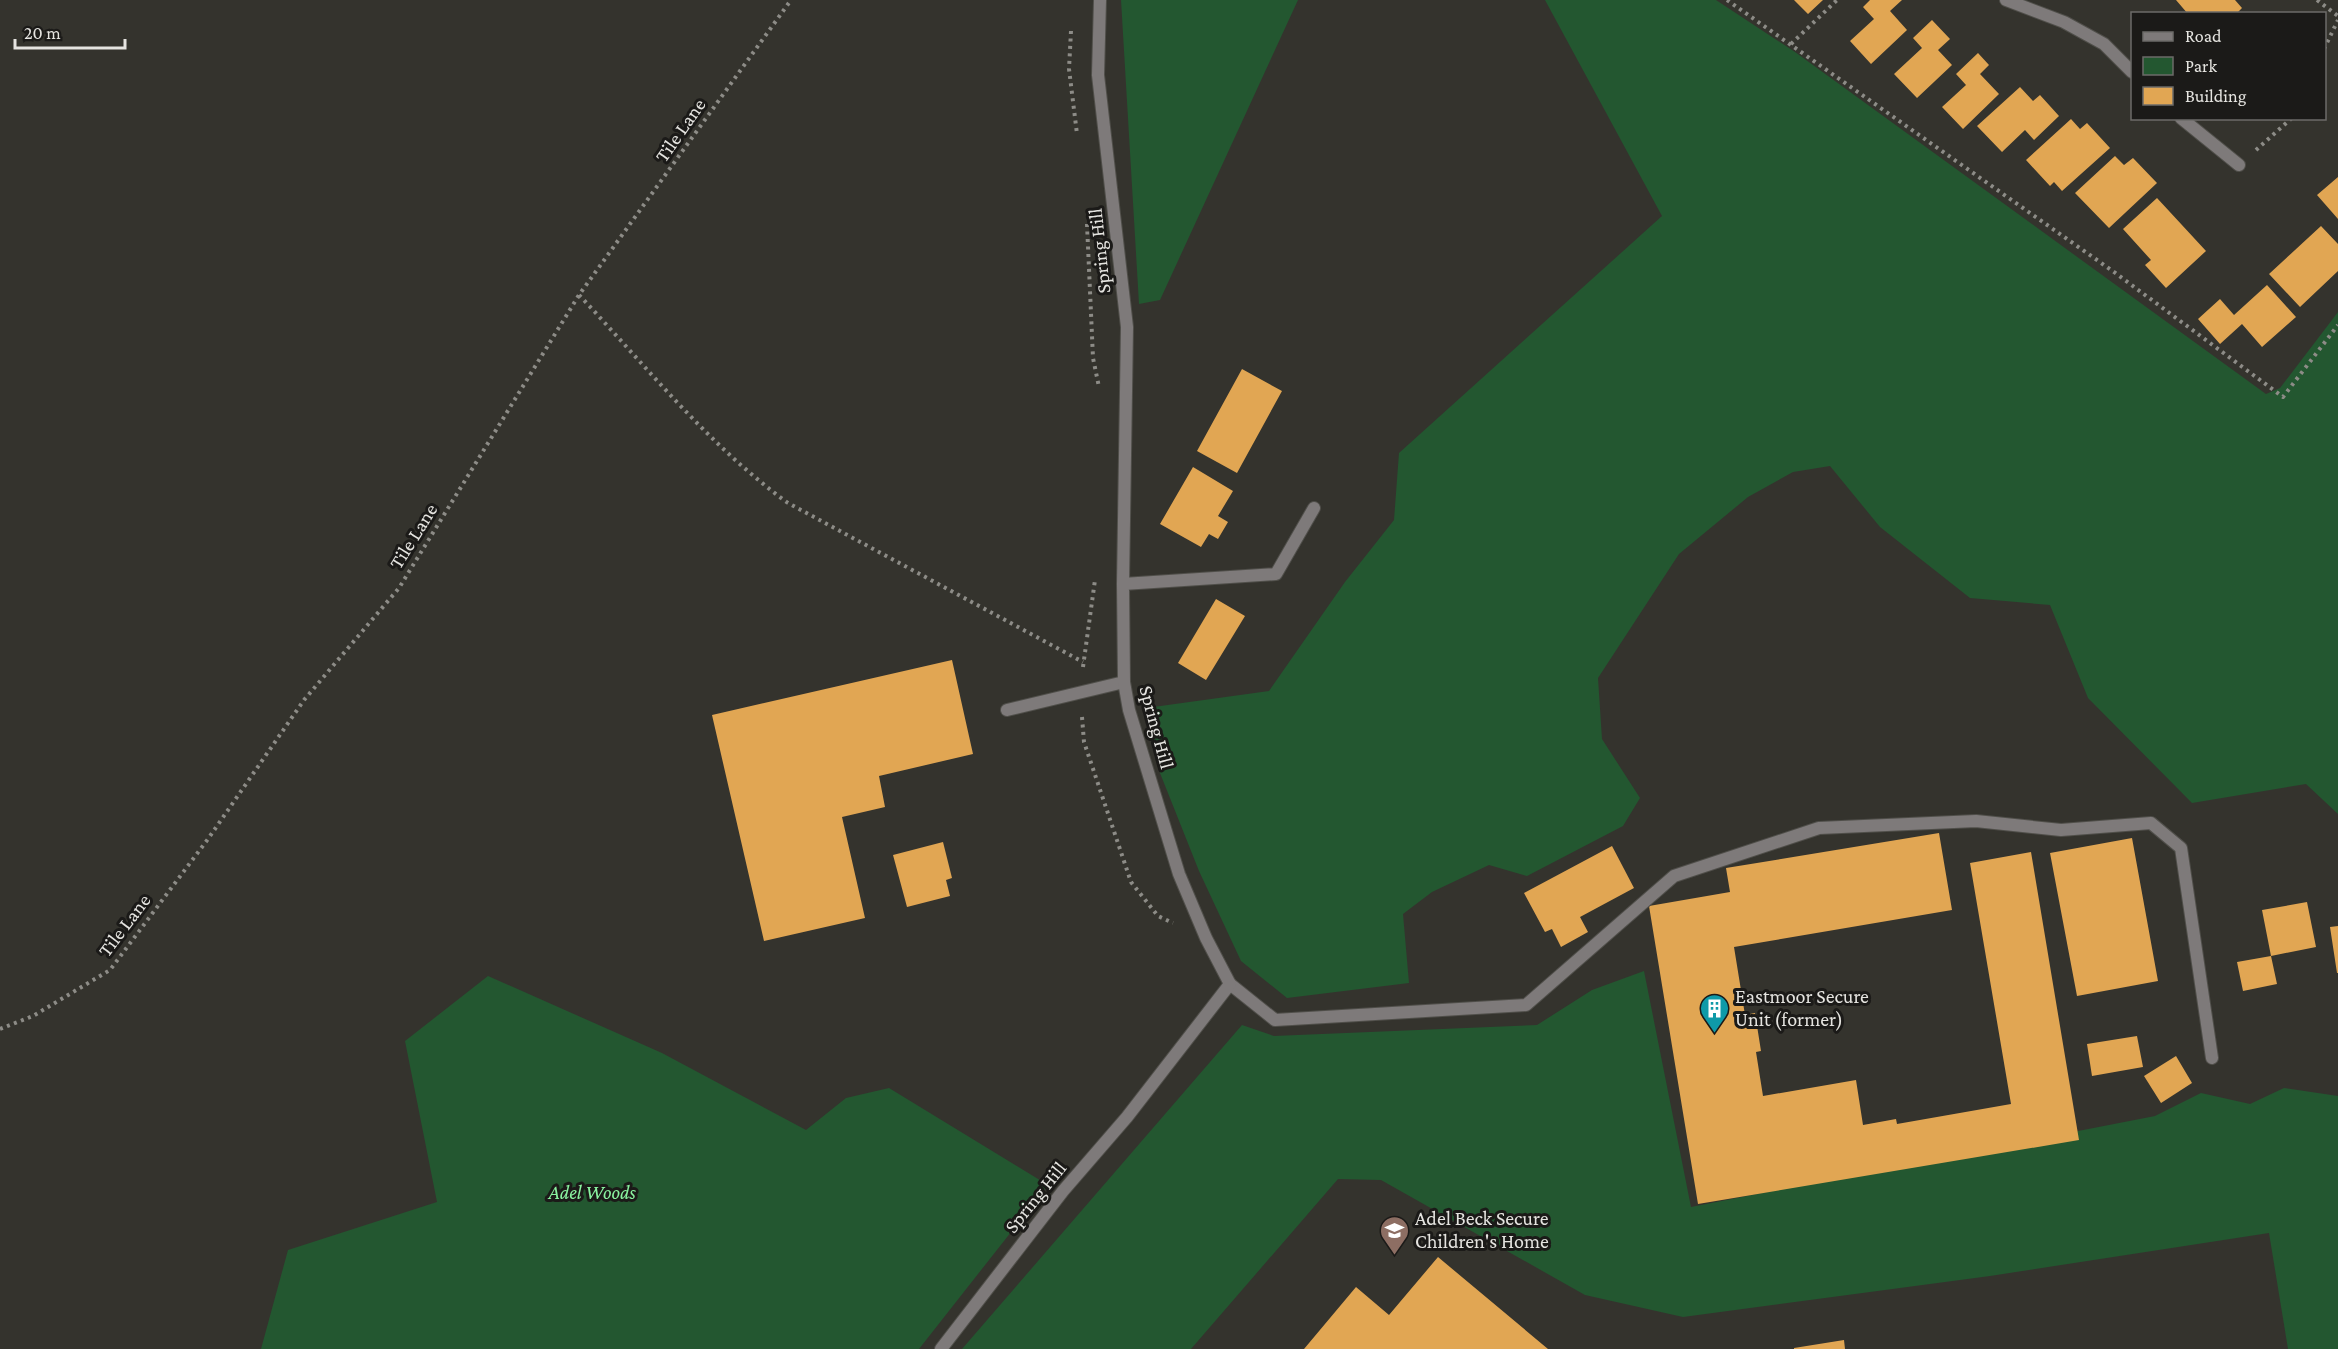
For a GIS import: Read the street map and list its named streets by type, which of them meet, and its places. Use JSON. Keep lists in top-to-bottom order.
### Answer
{
  "streets": {
    "street": ["Spring Hill"],
    "path": ["Tile Lane"]
  },
  "parks": ["Adel Woods"],
  "places": {
    "building": ["Eastmoor Secure Unit (former)"],
    "school or university": ["Adel Beck Secure Children's Home"]
  },
  "legend": ["Road", "Park", "Building"],
  "scale_bar": "20 m"
}
